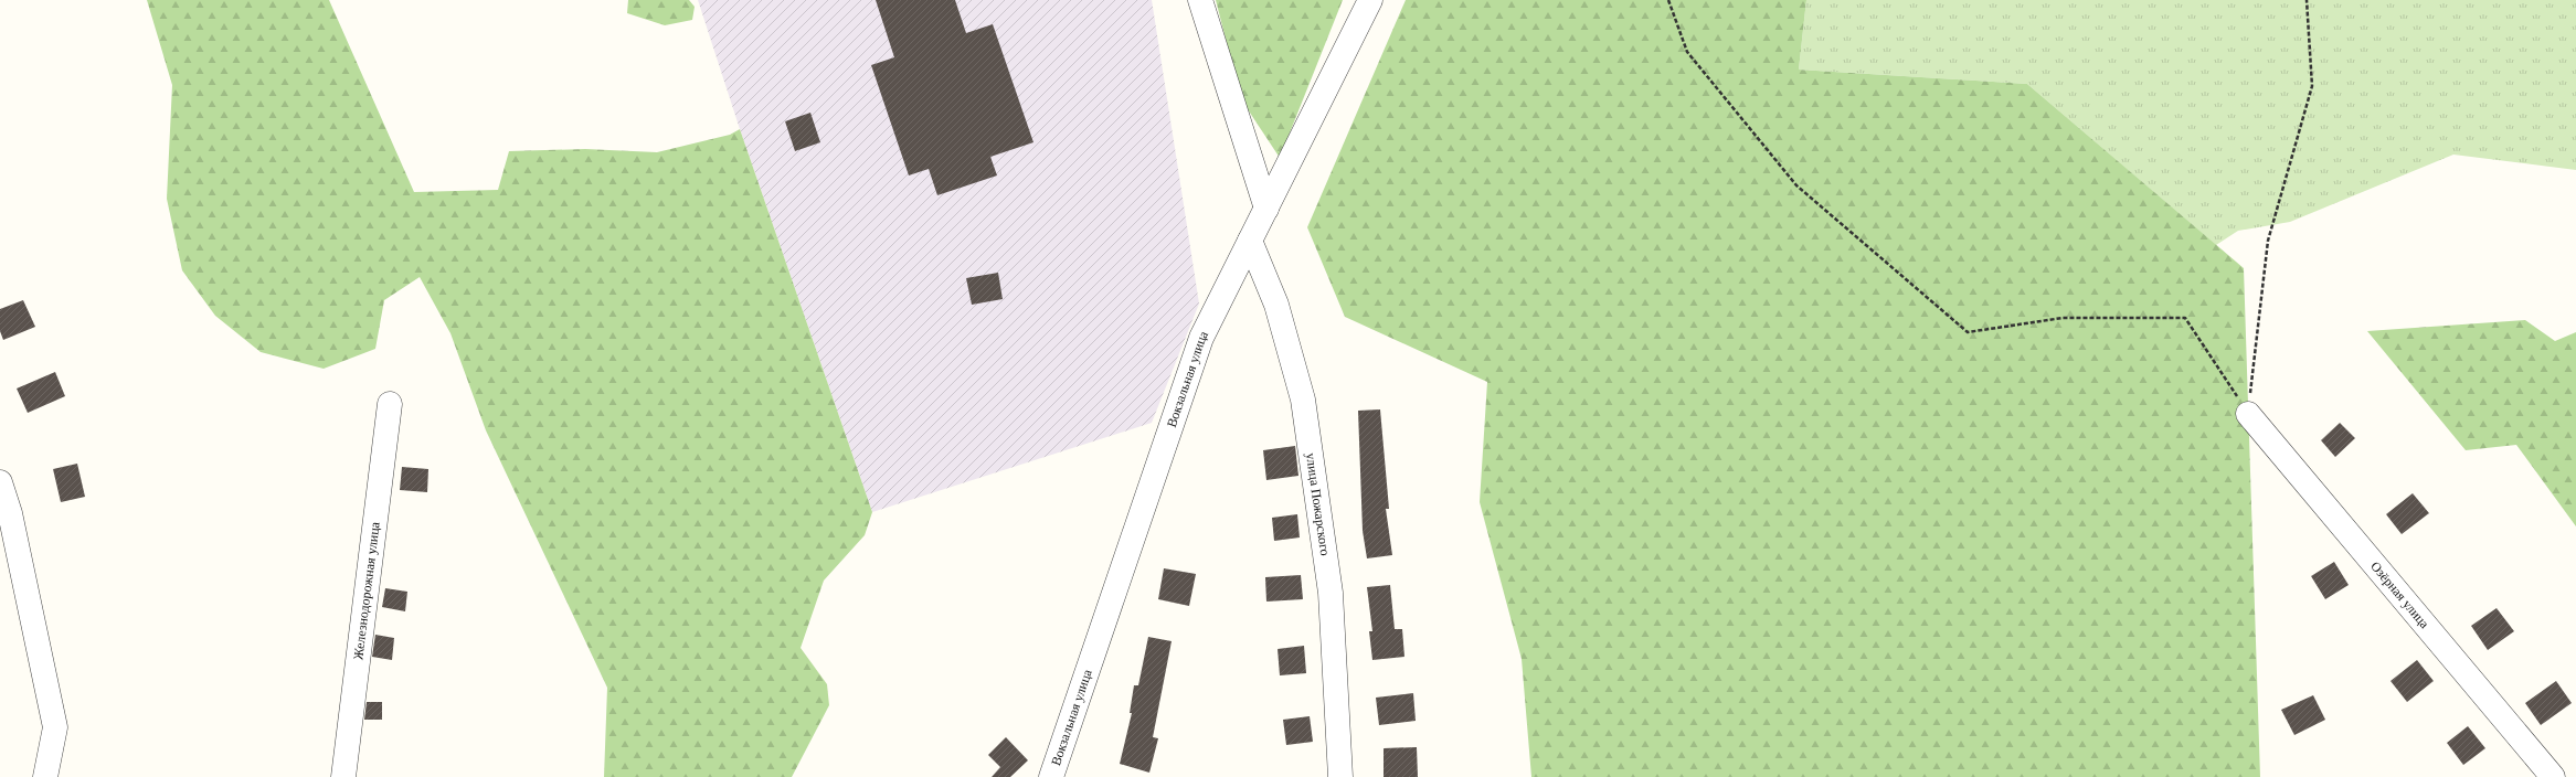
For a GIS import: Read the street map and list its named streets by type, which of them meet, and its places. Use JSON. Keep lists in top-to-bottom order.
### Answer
{
  "streets": {
    "street": [
      "Вокзальная улица",
      "улица Пожарского",
      "Железнодорожная улица",
      "Озёрная улица"
    ]
  },
  "crossings": [
    ["Вокзальная улица", "улица Пожарского"]
  ]
}
